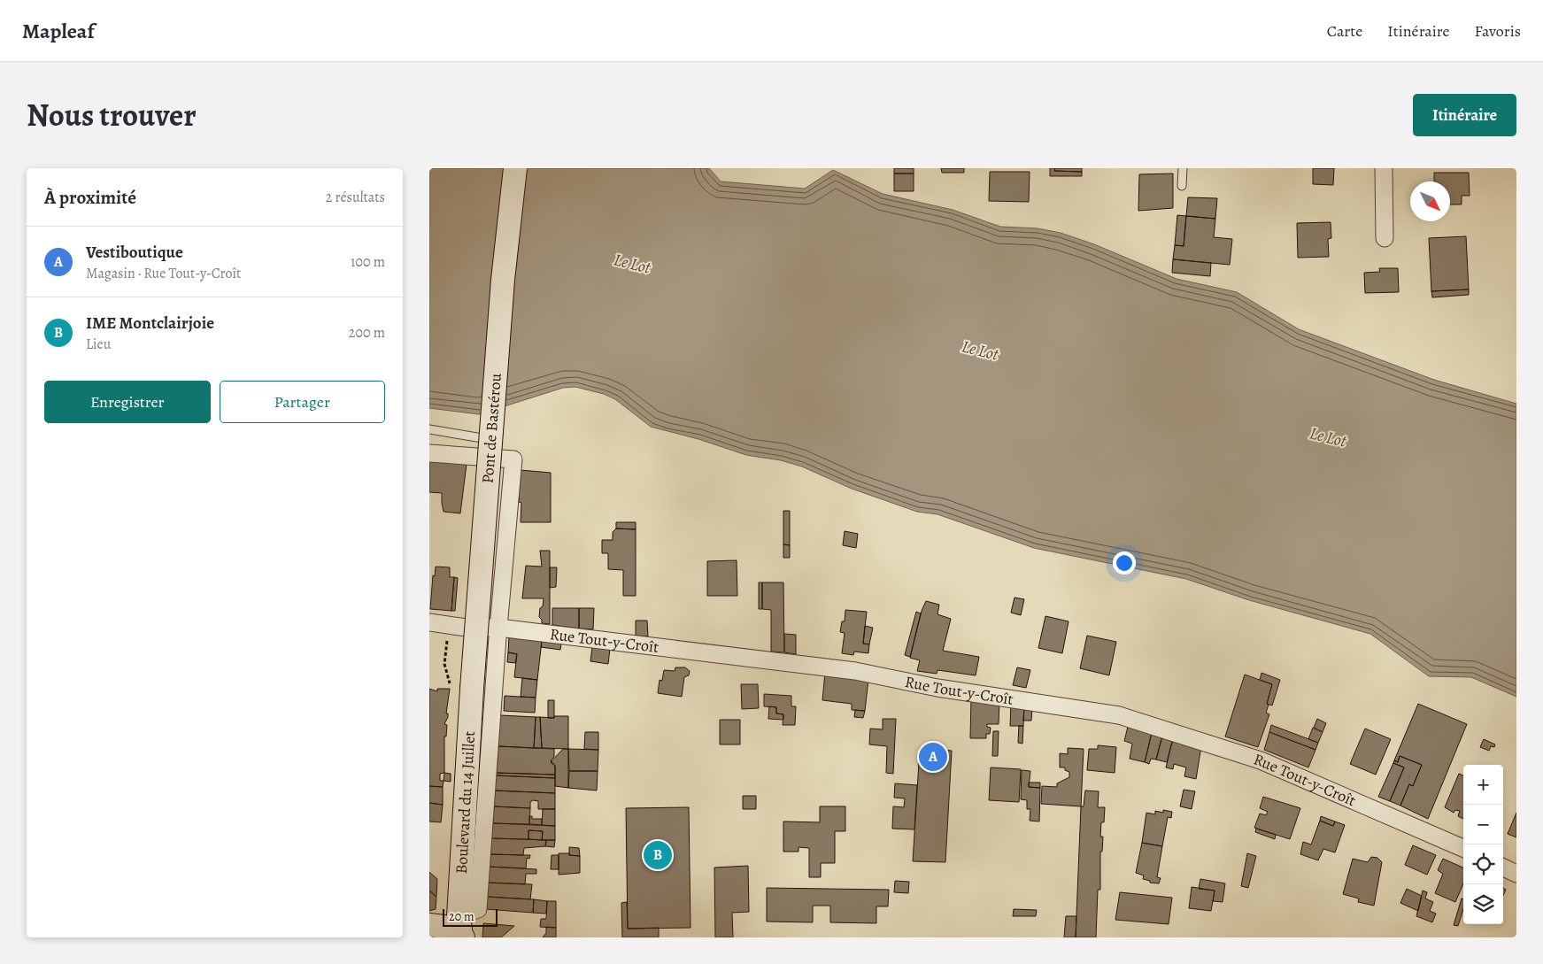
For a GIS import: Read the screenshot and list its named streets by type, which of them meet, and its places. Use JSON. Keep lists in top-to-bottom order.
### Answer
{
  "streets": {
    "main road": ["Pont de Bastérou", "Boulevard du 14 Juillet"],
    "street": ["Rue Tout-y-Croît"]
  },
  "crossings": [
    ["Pont de Bastérou", "Boulevard du 14 Juillet"]
  ],
  "water": ["Le Lot"],
  "scale_bar": "20 m",
  "north": "bottom right",
  "page": {
    "header": "Mapleaf",
    "nav": ["Carte", "Itinéraire", "Favoris"],
    "title": "Nous trouver",
    "buttons": [
      "Itinéraire",
      ["Enregistrer", "Partager"]
    ],
    "heading": ["À proximité", "2 résultats"],
    "list": [
      {
        "mark": "A",
        "name": "Vestiboutique",
        "note": "Magasin · Rue Tout-y-Croît",
        "value": "100 m"
      },
      {
        "mark": "B",
        "name": "IME Montclairjoie",
        "note": "Lieu",
        "value": "200 m"
      }
    ],
    "pins": ["A", "B"],
    "map_buttons": ["+", "−"],
    "scale": "20 m"
  }
}
